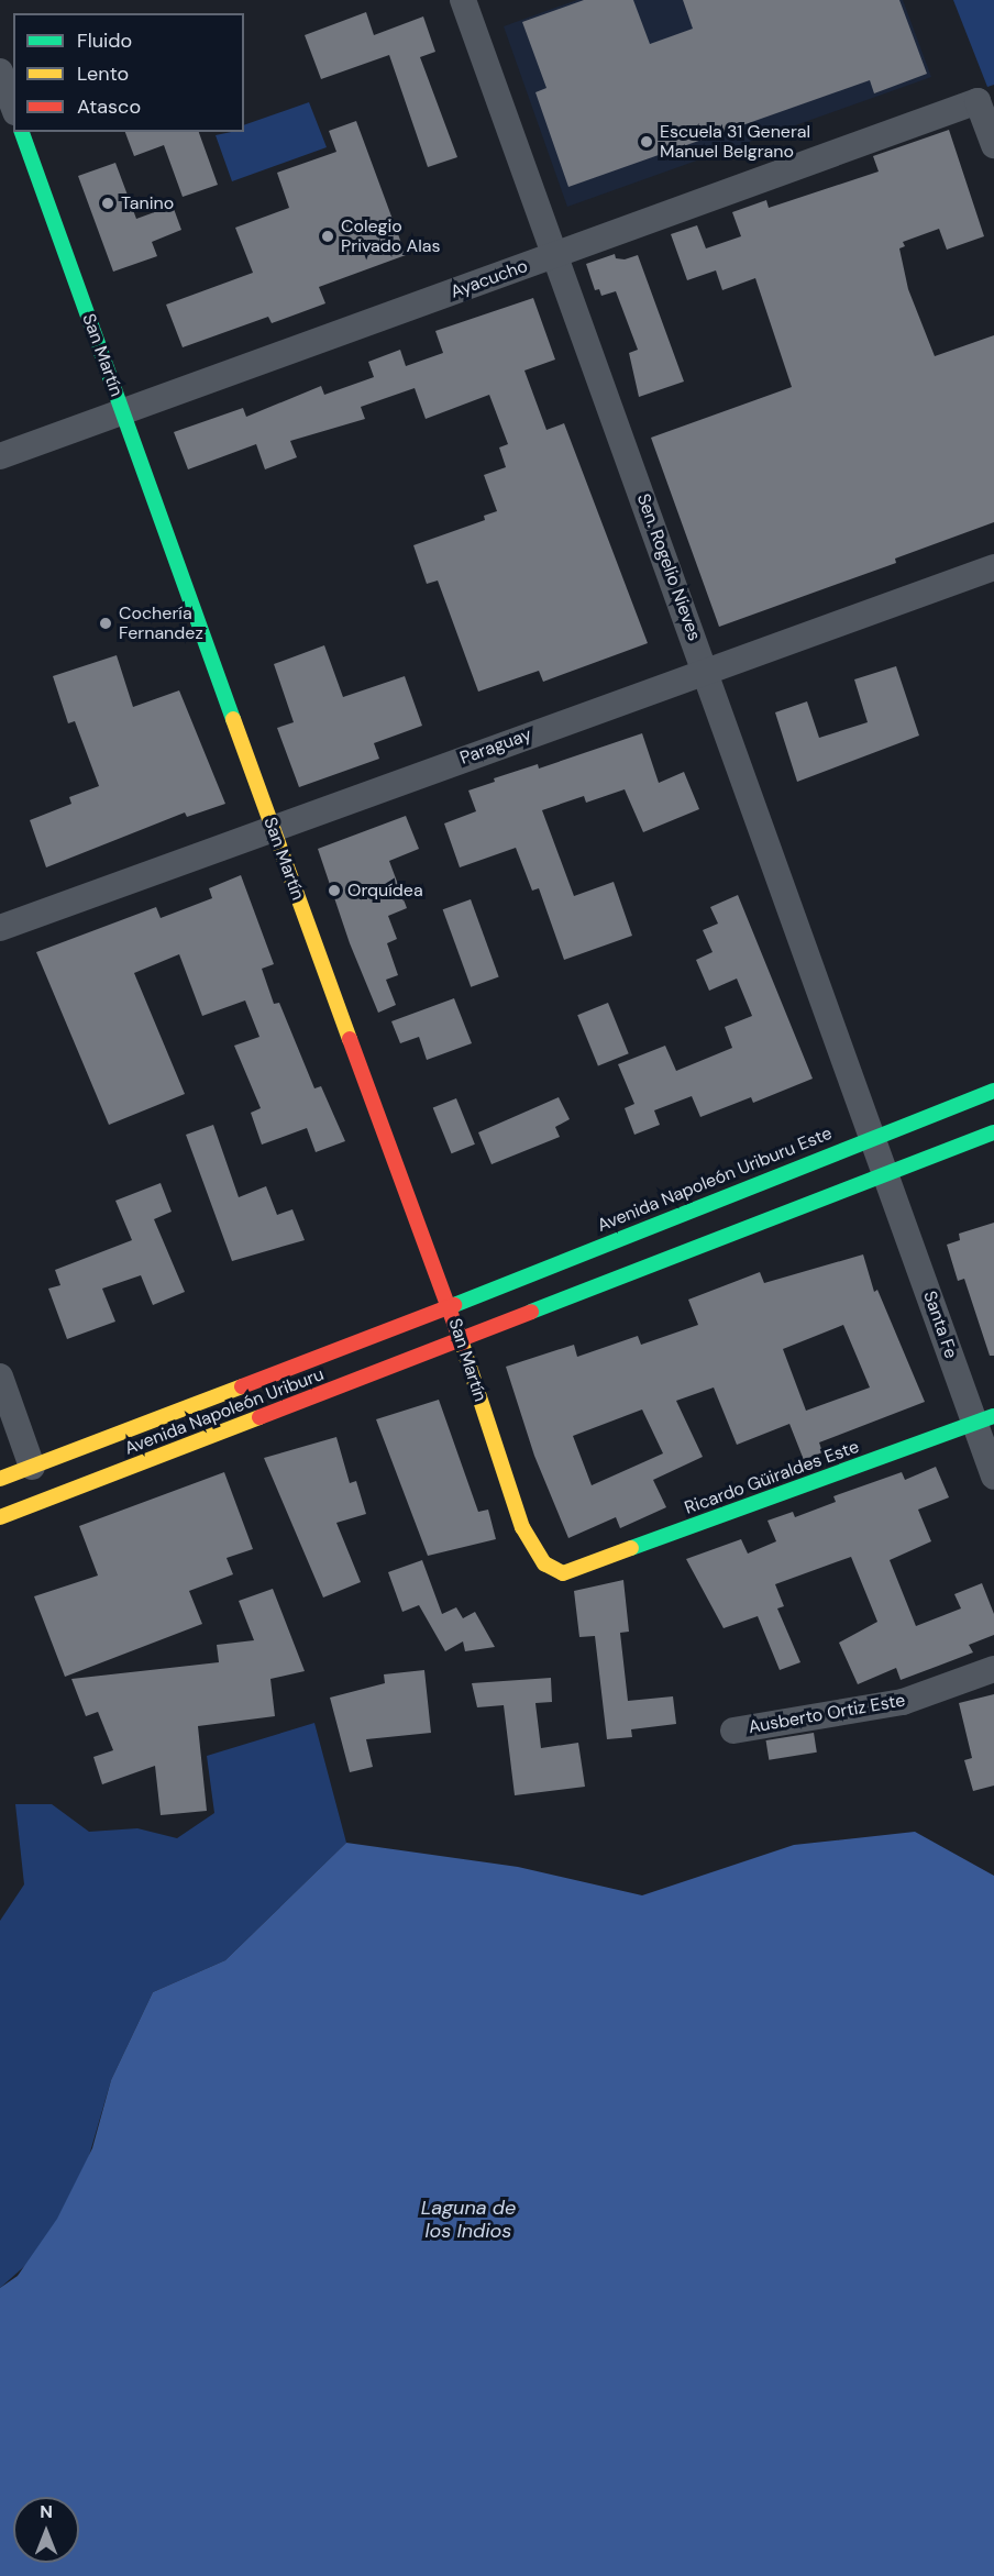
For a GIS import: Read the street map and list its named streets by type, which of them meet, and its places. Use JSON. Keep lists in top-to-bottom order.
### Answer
{
  "streets": {
    "main road": [
      "San Martín",
      "Avenida Napoleón Uriburu Este",
      "Avenida Napoleón Uriburu",
      "Ricardo Güiraldes Este"
    ],
    "street": [
      "Ayacucho",
      "Sen. Rogelio Nieves",
      "Paraguay",
      "Santa Fe",
      "Ausberto Ortiz Este"
    ]
  },
  "crossings": [
    ["Ayacucho", "San Martín"],
    ["Ayacucho", "Sen. Rogelio Nieves"],
    ["San Martín", "Paraguay"],
    ["San Martín", "Avenida Napoleón Uriburu Este"],
    ["San Martín", "Avenida Napoleón Uriburu"],
    ["San Martín", "Ricardo Güiraldes Este"],
    ["Sen. Rogelio Nieves", "Paraguay"],
    ["Sen. Rogelio Nieves", "Avenida Napoleón Uriburu Este"],
    ["Sen. Rogelio Nieves", "Santa Fe"],
    ["Avenida Napoleón Uriburu Este", "Santa Fe"],
    ["Avenida Napoleón Uriburu Este", "Avenida Napoleón Uriburu"],
    ["Santa Fe", "Ricardo Güiraldes Este"]
  ],
  "water": ["Laguna de los Indios"],
  "places": [
    "Escuela 31 General Manuel Belgrano",
    "Tanino",
    "Colegio Privado Alas",
    "Cochería Fernandez",
    "Orquídea"
  ],
  "legend": ["Fluido", "Lento", "Atasco"],
  "north": "top"
}
